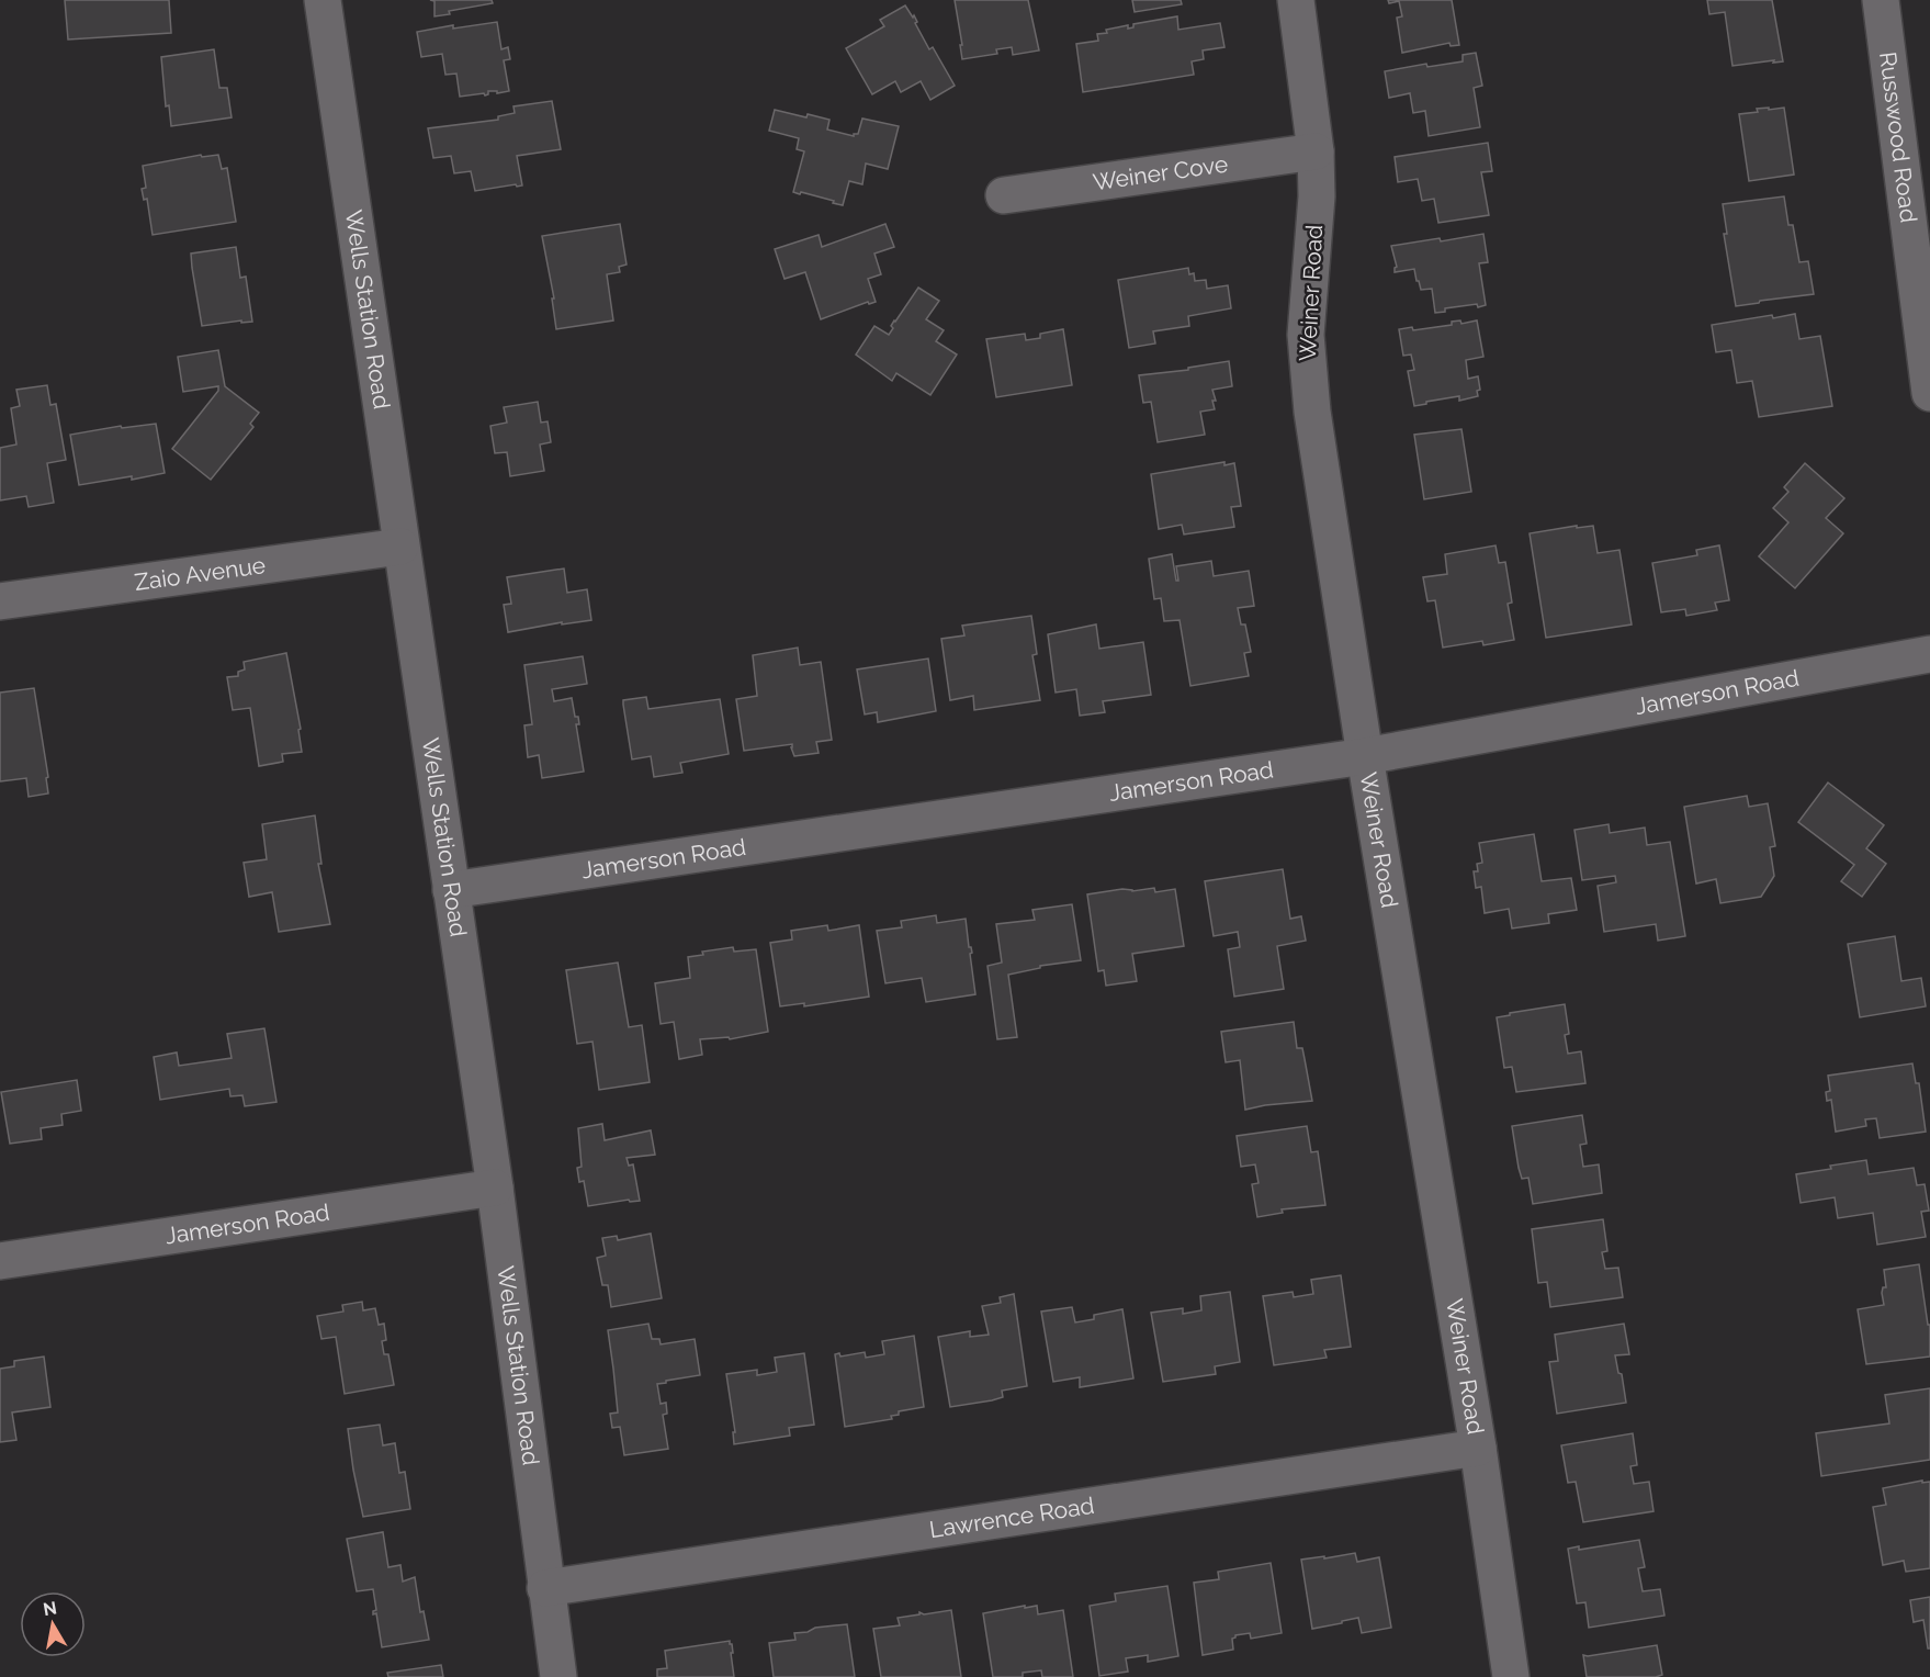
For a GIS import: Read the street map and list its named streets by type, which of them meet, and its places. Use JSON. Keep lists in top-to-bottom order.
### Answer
{
  "streets": {
    "street": [
      "Russwood Road",
      "Weiner Cove",
      "Weiner Road",
      "Wells Station Road",
      "Zaio Avenue",
      "Jamerson Road",
      "Lawrence Road"
    ]
  },
  "crossings": [
    ["Weiner Cove", "Weiner Road"],
    ["Weiner Road", "Jamerson Road"],
    ["Weiner Road", "Lawrence Road"],
    ["Wells Station Road", "Zaio Avenue"],
    ["Wells Station Road", "Jamerson Road"],
    ["Wells Station Road", "Lawrence Road"]
  ],
  "north": "top"
}
